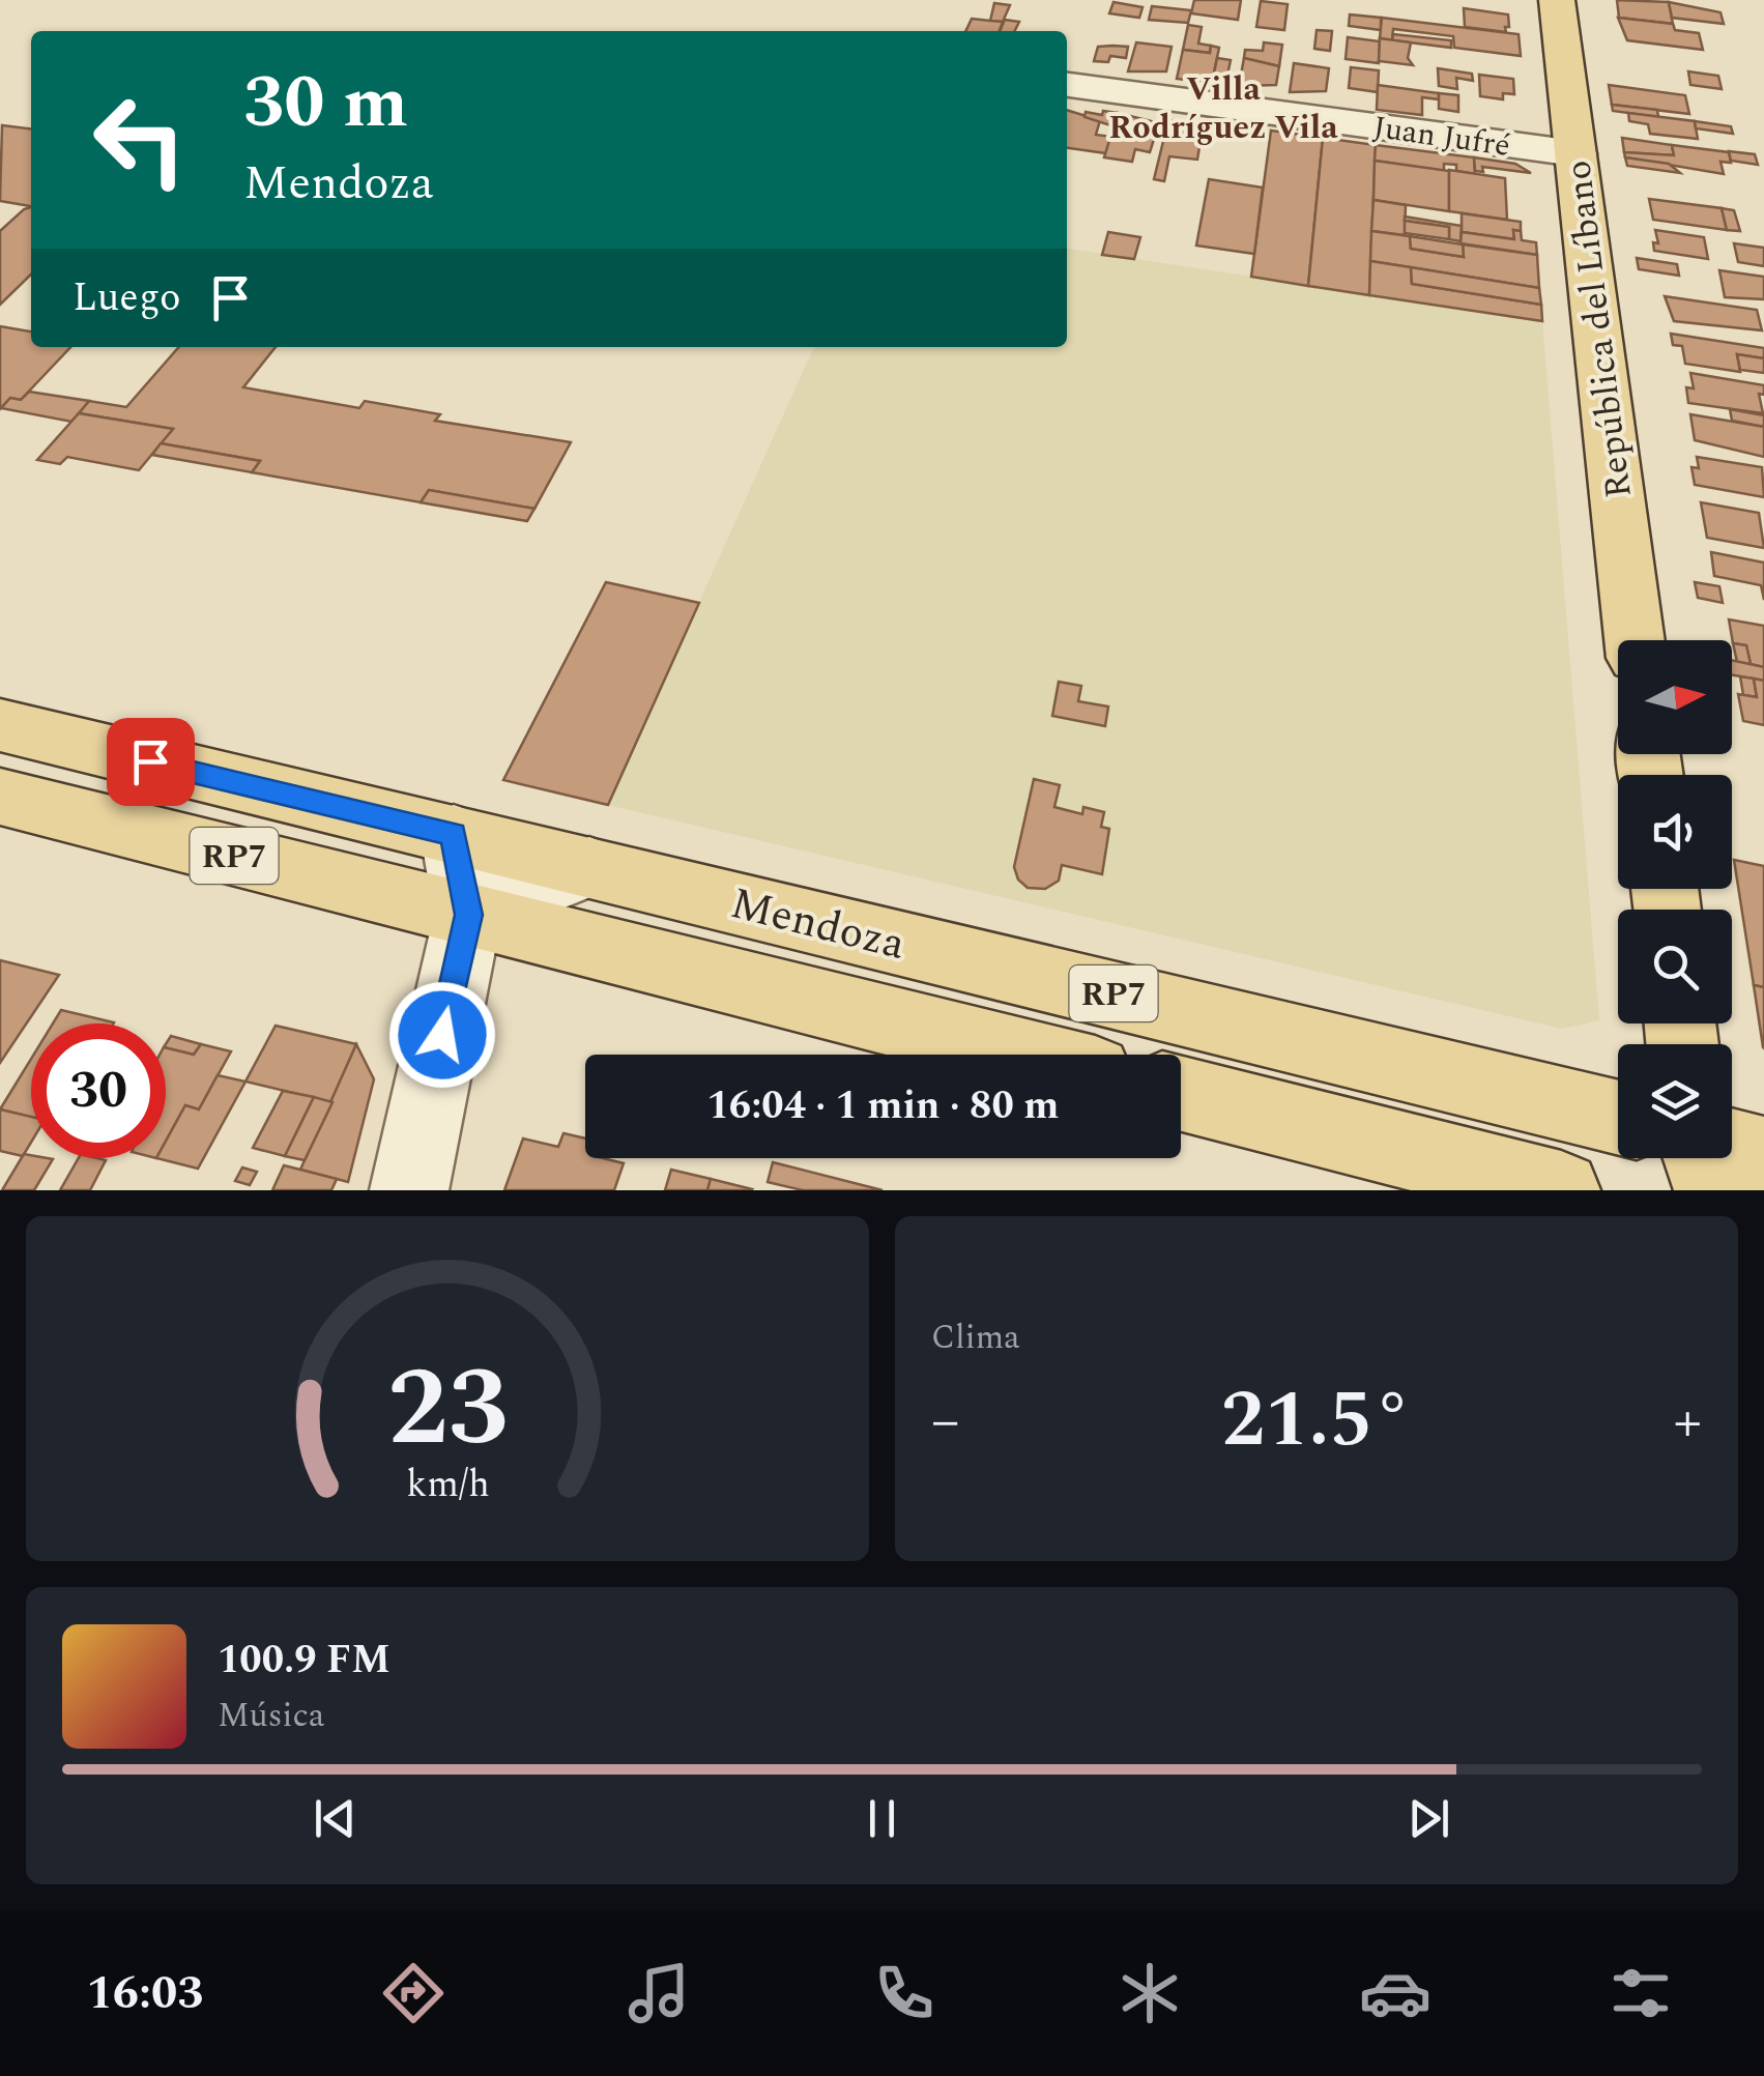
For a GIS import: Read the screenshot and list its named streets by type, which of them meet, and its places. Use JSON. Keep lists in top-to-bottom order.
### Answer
{
  "streets": {
    "main road": ["República del Líbano", "RP7", "Mendoza"],
    "street": ["Juan Jufré"]
  },
  "crossings": [
    ["Juan Jufré", "República del Líbano"]
  ],
  "districts": ["Villa Rodríguez Vila"],
  "north": "right",
  "page": {
    "turn": ["30 m", "Mendoza"],
    "then": "Luego",
    "limit": "30",
    "trip": "16:04 · 1 min · 80 m",
    "tile": "Clima",
    "heat": ["−", "21.5°", "+"],
    "song": ["100.9 FM", "Música"],
    "tabs": "16:03",
    "gauge": ["23", "km/h"]
  }
}
